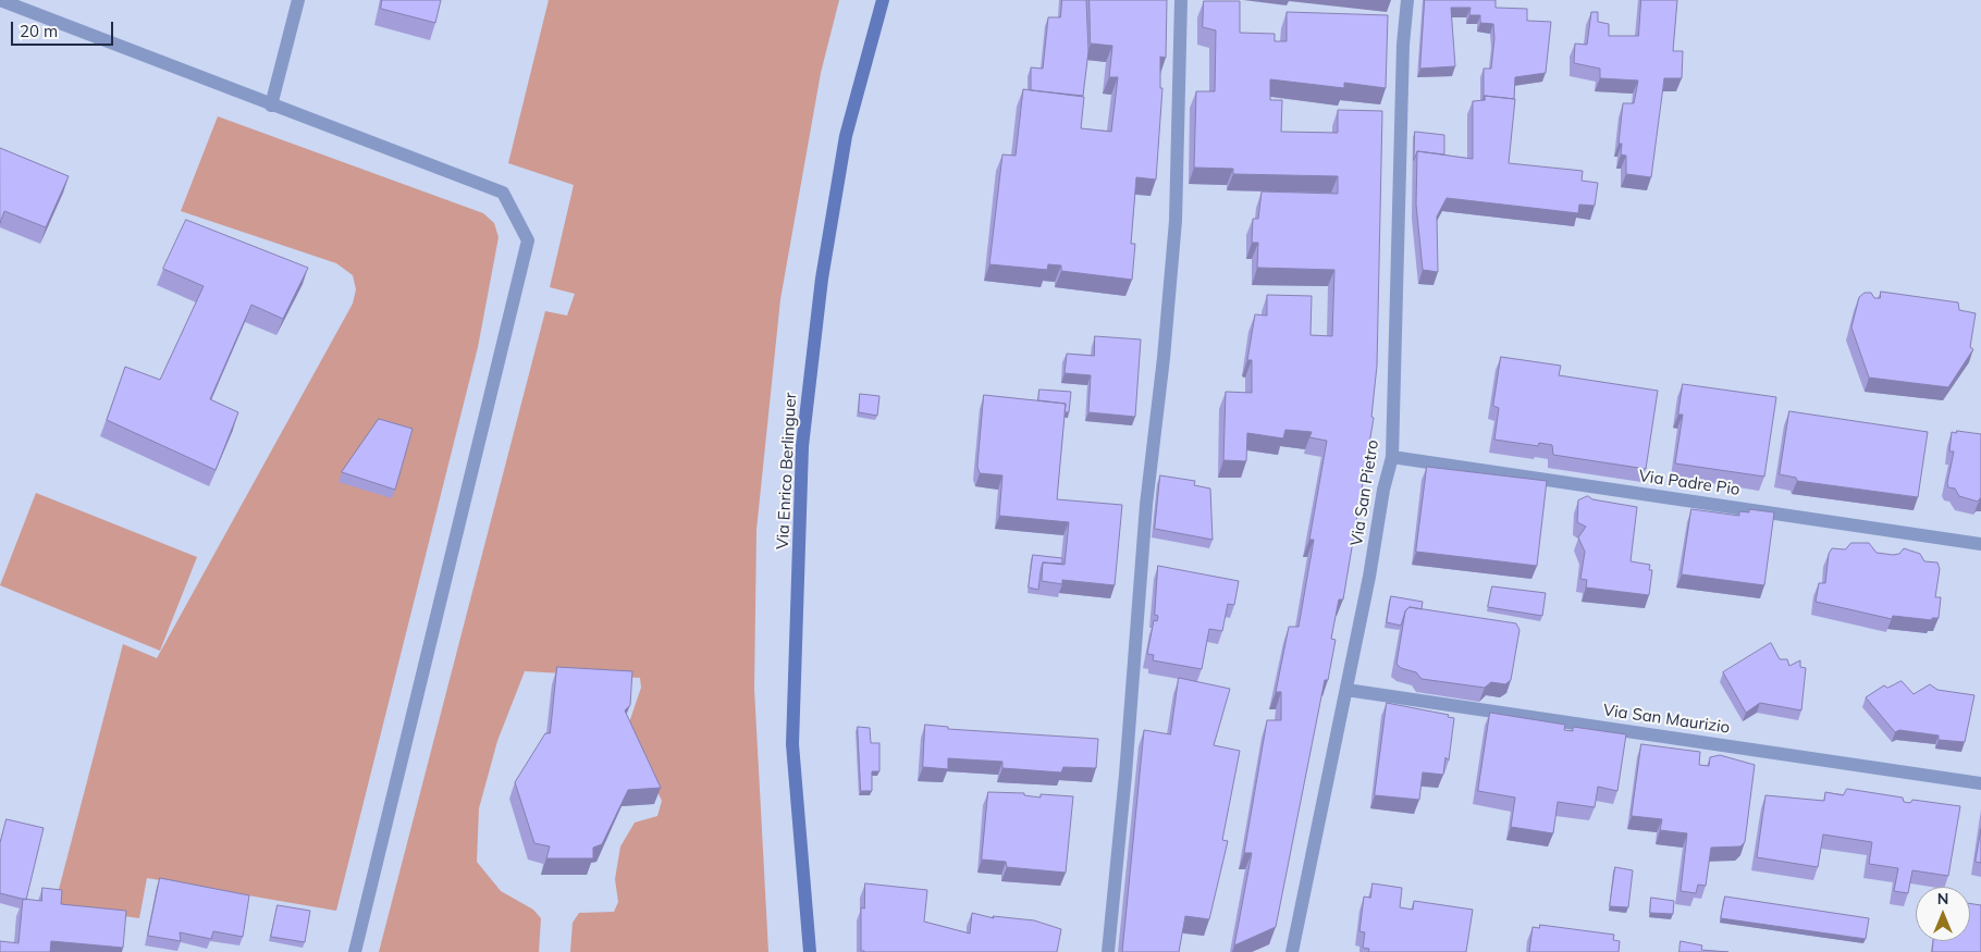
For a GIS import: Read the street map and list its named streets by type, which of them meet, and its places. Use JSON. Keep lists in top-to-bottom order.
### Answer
{
  "streets": {
    "main road": ["Via Enrico Berlinguer"],
    "street": ["Via Padre Pio", "Via San Pietro", "Via San Maurizio"]
  },
  "crossings": [
    ["Via Padre Pio", "Via San Pietro"],
    ["Via San Pietro", "Via San Maurizio"]
  ],
  "scale_bar": "20 m",
  "north": "top"
}
